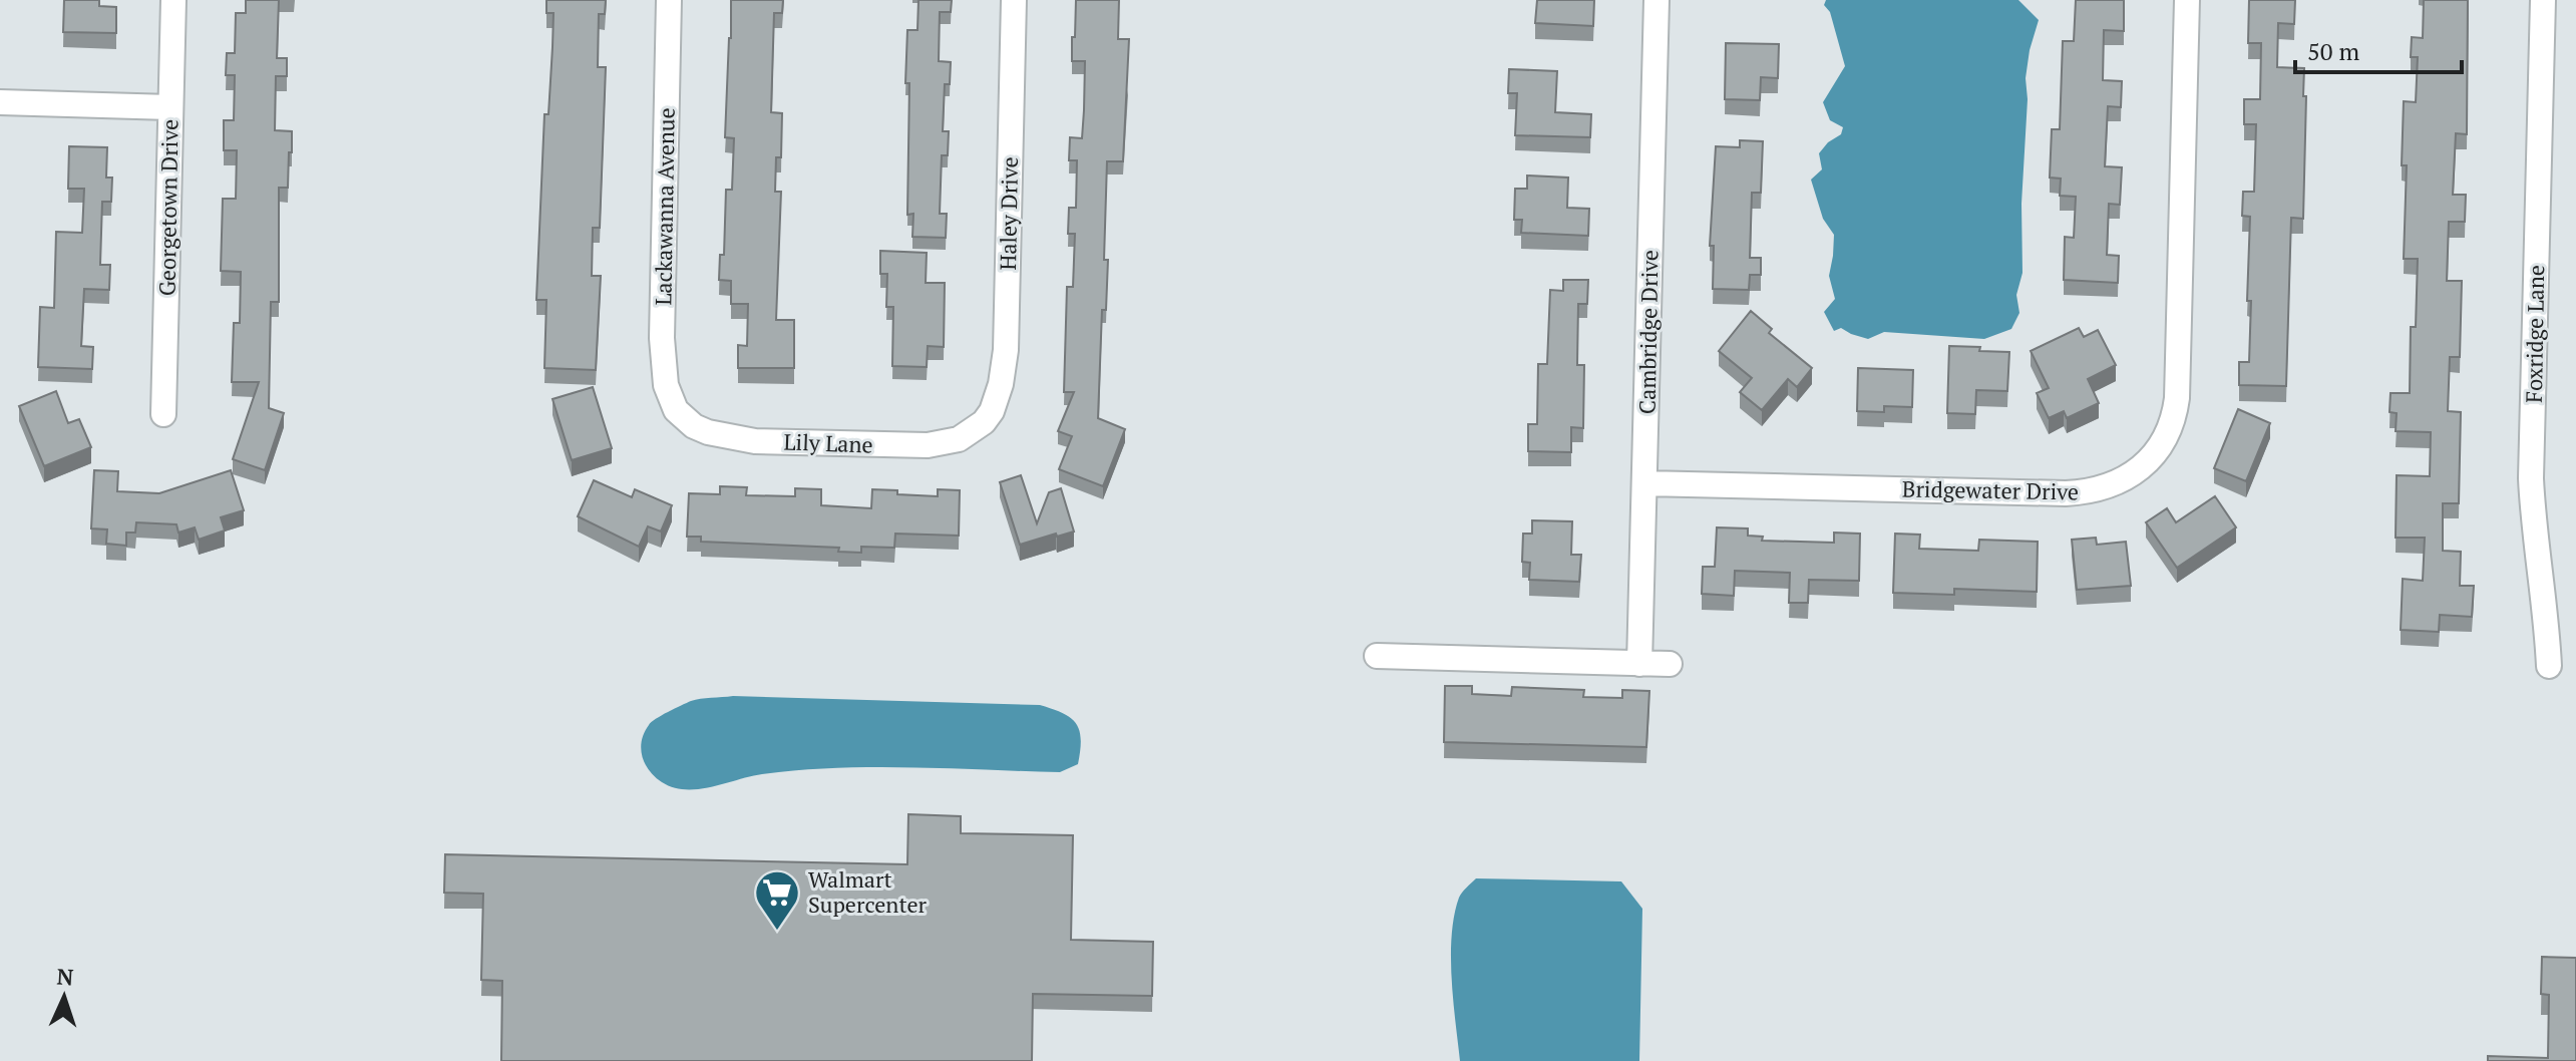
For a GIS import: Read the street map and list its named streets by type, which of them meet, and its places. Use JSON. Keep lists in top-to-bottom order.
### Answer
{
  "streets": {
    "street": [
      "Lackawanna Avenue",
      "Georgetown Drive",
      "Haley Drive",
      "Cambridge Drive",
      "Foxridge Lane",
      "Lily Lane",
      "Bridgewater Drive"
    ]
  },
  "crossings": [
    ["Lackawanna Avenue", "Lily Lane"],
    ["Haley Drive", "Lily Lane"],
    ["Cambridge Drive", "Bridgewater Drive"]
  ],
  "places": {
    "supermarket": ["Walmart Supercenter"]
  },
  "scale_bar": "50 m",
  "north": "top"
}
